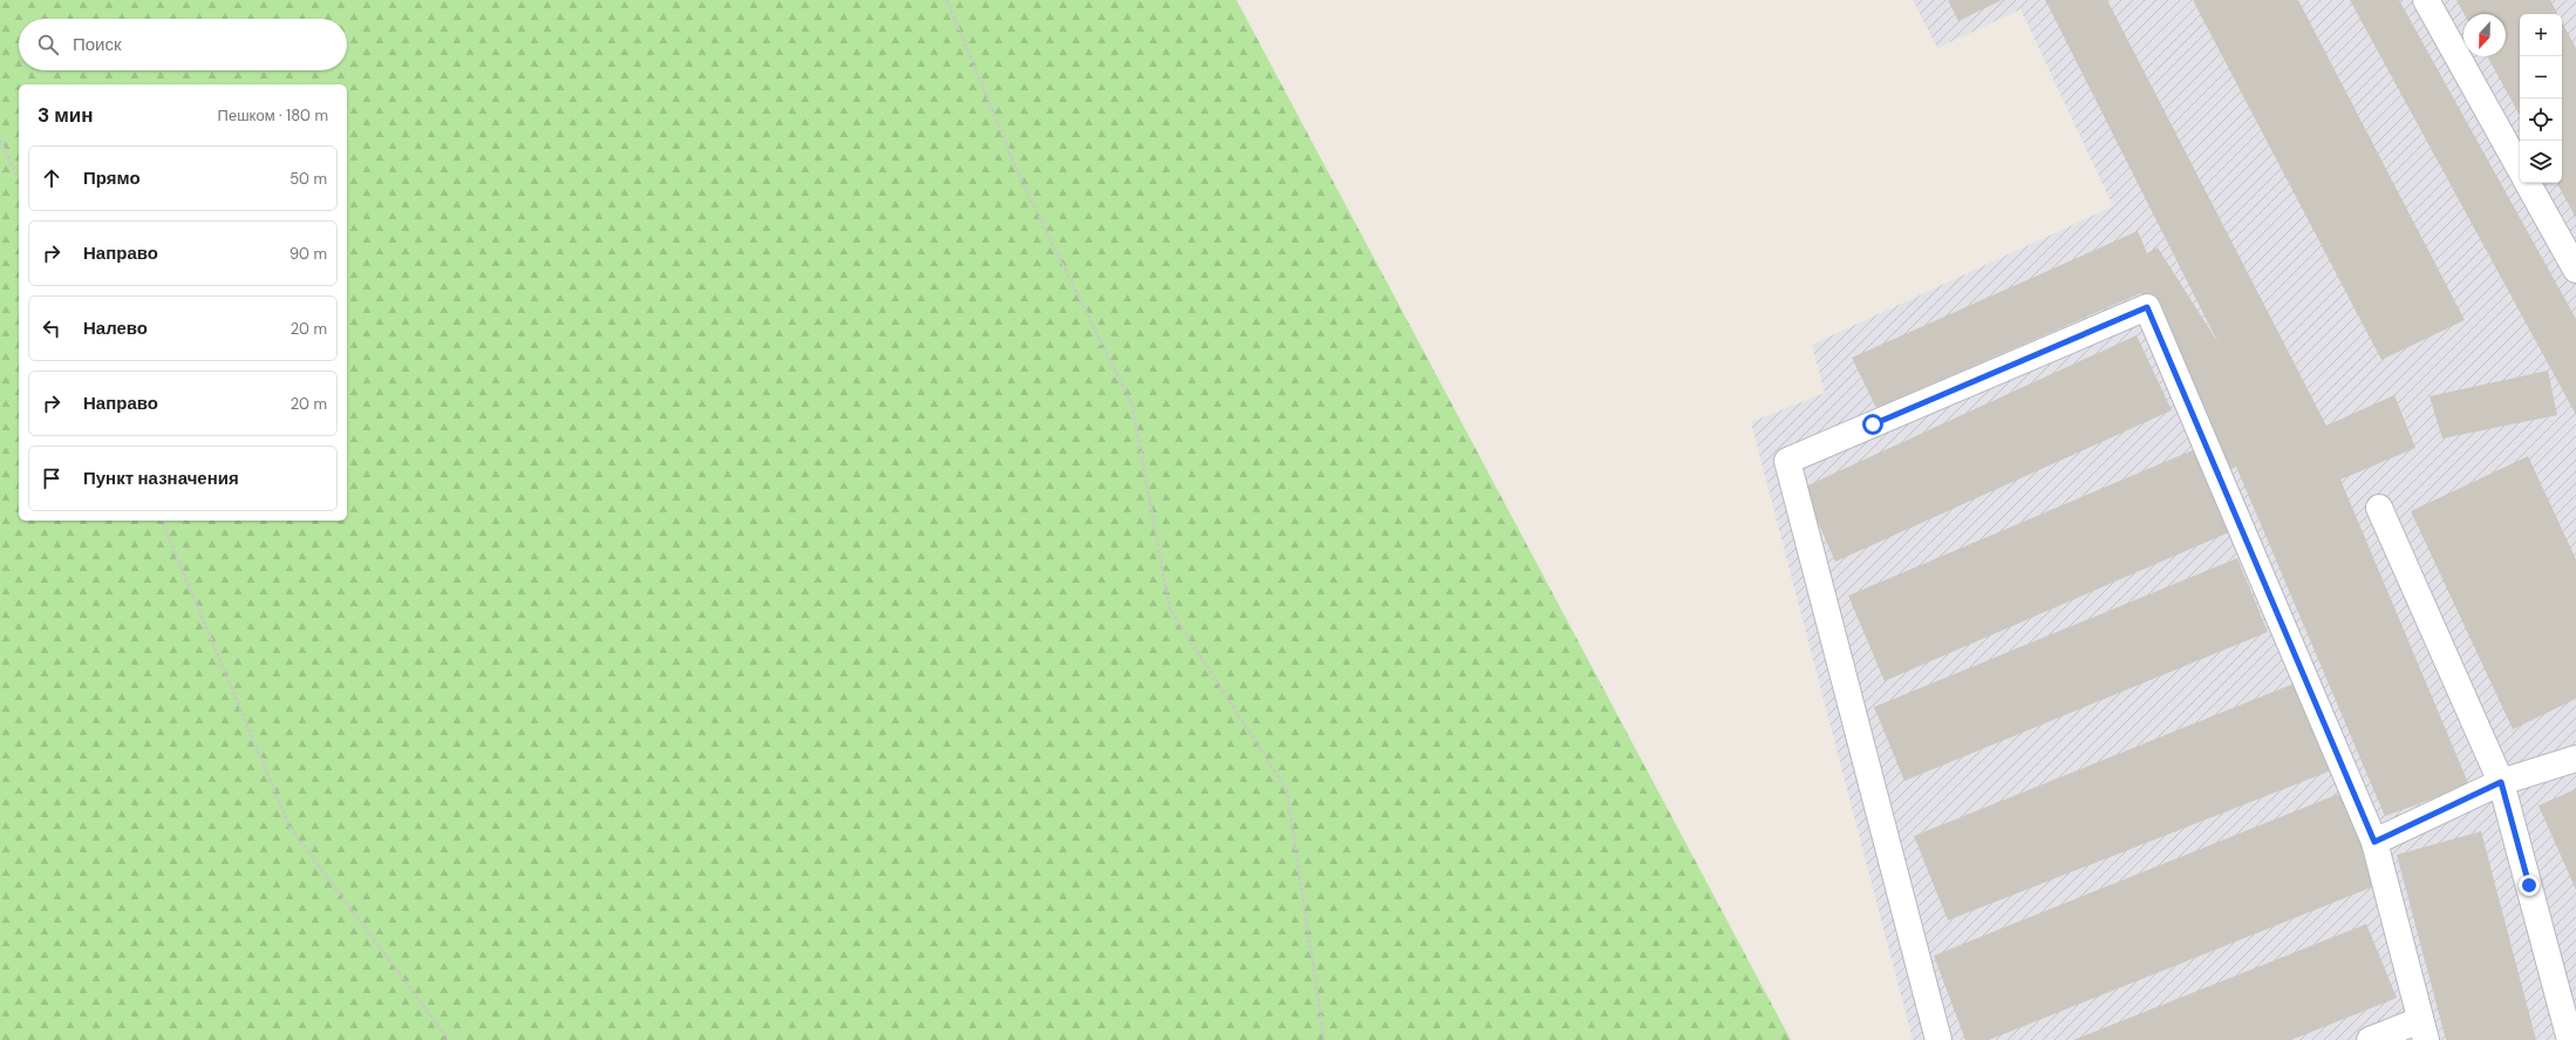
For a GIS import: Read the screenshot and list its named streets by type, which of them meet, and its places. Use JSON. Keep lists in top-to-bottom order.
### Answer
{
  "north": "bottom",
  "page": {
    "map_buttons": ["+", "−"],
    "search": "Поиск",
    "heading": ["3 мин", "Пешком · 180 m"],
    "list": [
      ["Прямо", "50 m"],
      ["Направо", "90 m"],
      ["Налево", "20 m"],
      ["Направо", "20 m"],
      "Пункт назначения"
    ]
  }
}
